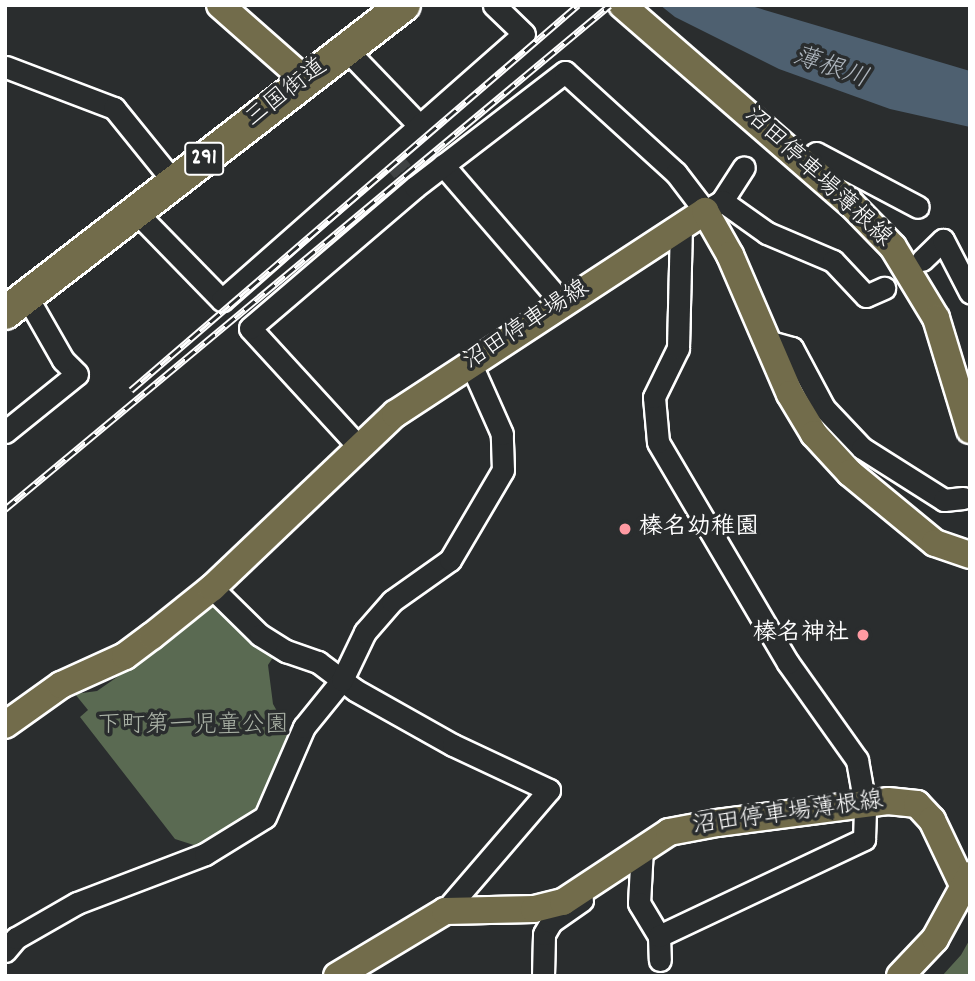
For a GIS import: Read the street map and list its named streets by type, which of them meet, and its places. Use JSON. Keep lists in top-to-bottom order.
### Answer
{
  "streets": {
    "highway": ["三国街道", "291"],
    "main road": ["沼田停車場薄根線", "沼田停車場線"]
  },
  "water": ["薄根川"],
  "parks": ["下町第一児童公園"],
  "places": ["榛名幼稚園", "榛名神社"]
}
